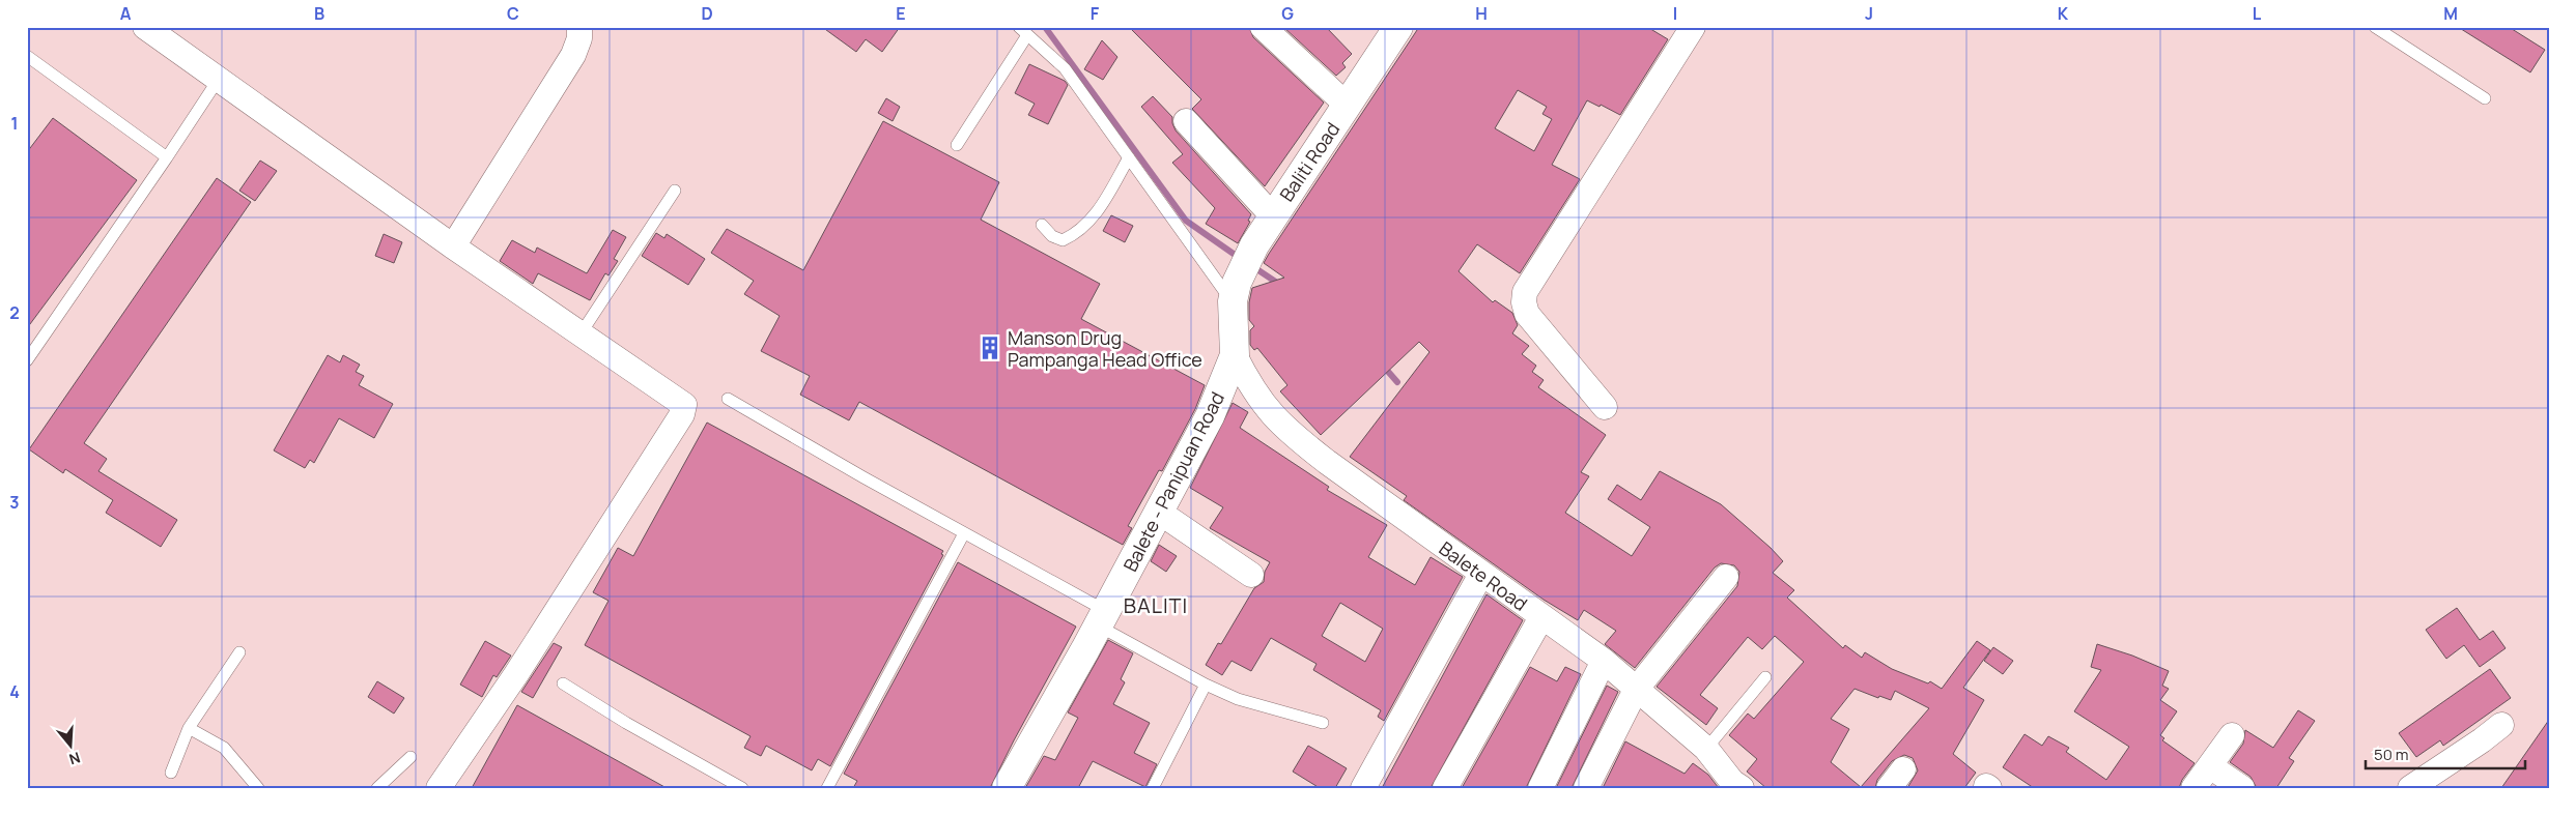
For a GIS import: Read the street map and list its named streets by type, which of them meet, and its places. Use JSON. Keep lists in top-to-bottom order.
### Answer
{
  "streets": {
    "main road": ["Baliti Road", "Balete - Panipuan Road"],
    "street": ["Balete Road"]
  },
  "crossings": [
    ["Baliti Road", "Balete - Panipuan Road"],
    ["Balete - Panipuan Road", "Balete Road"]
  ],
  "districts": ["BALITI"],
  "places": {
    "building": ["Manson Drug Pampanga Head Office"]
  },
  "scale_bar": "50 m",
  "north": "bottom",
  "grid": {
    "columns": [
      "A",
      "B",
      "C",
      "D",
      "E",
      "F",
      "G",
      "H",
      "I",
      "J",
      "K",
      "L",
      "M"
    ],
    "rows": [
      "1",
      "2",
      "3",
      "4"
    ]
  }
}
